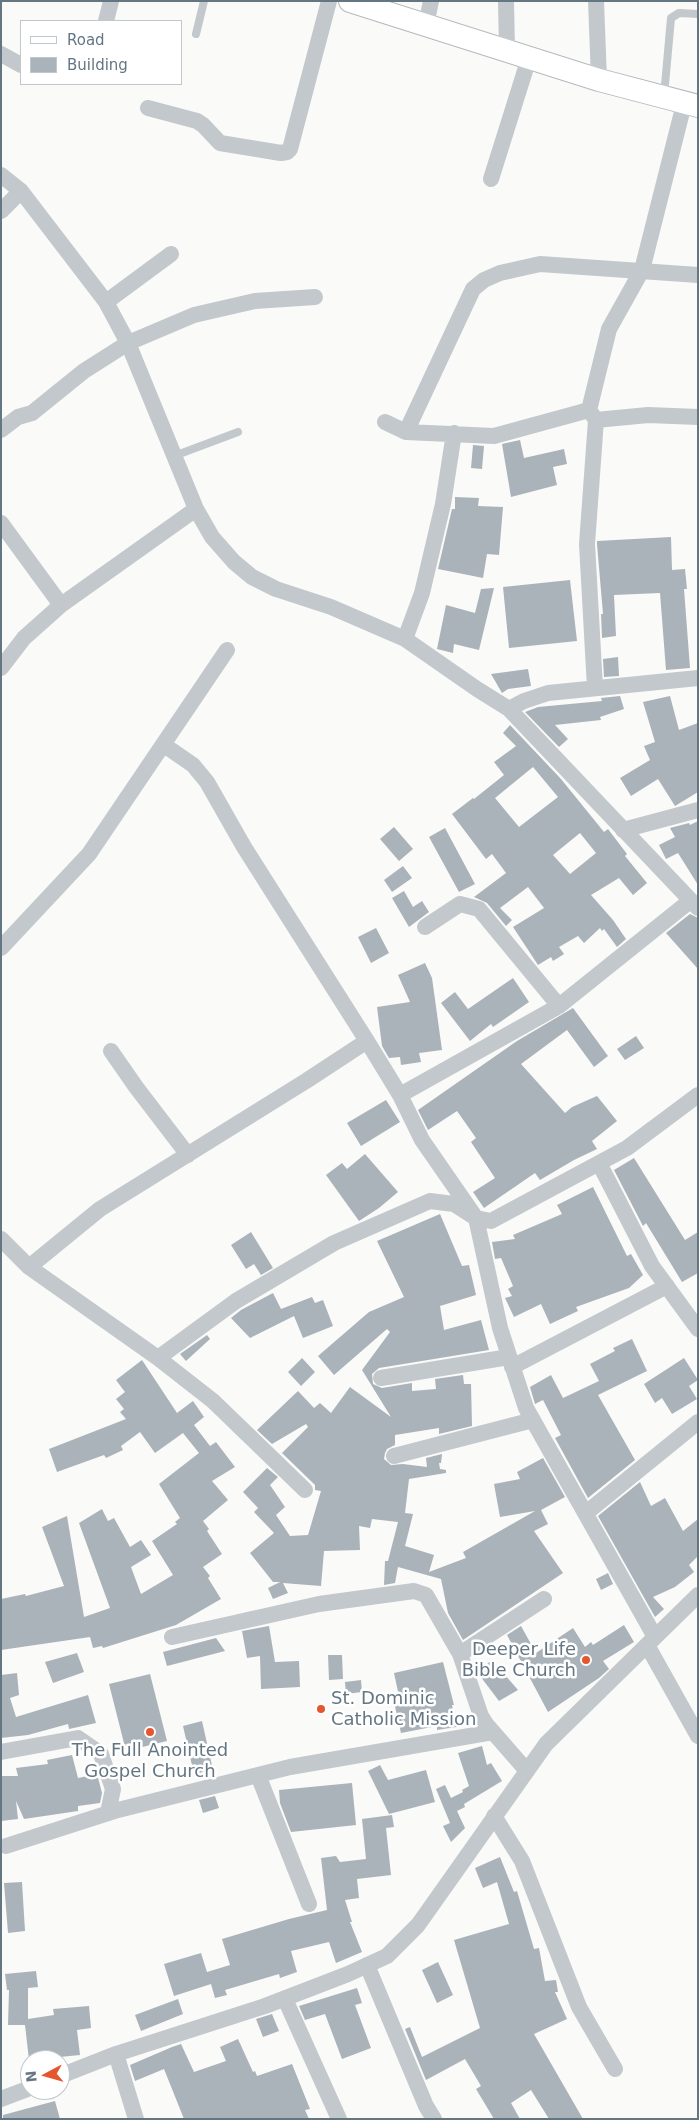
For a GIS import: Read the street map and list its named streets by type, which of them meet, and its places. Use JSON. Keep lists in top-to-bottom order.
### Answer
{
  "places": ["Deeper Life Bible Church", "St. Dominic Catholic Mission", "The Full Anointed Gospel Church"],
  "legend": ["Road", "Building"],
  "north": "left"
}
